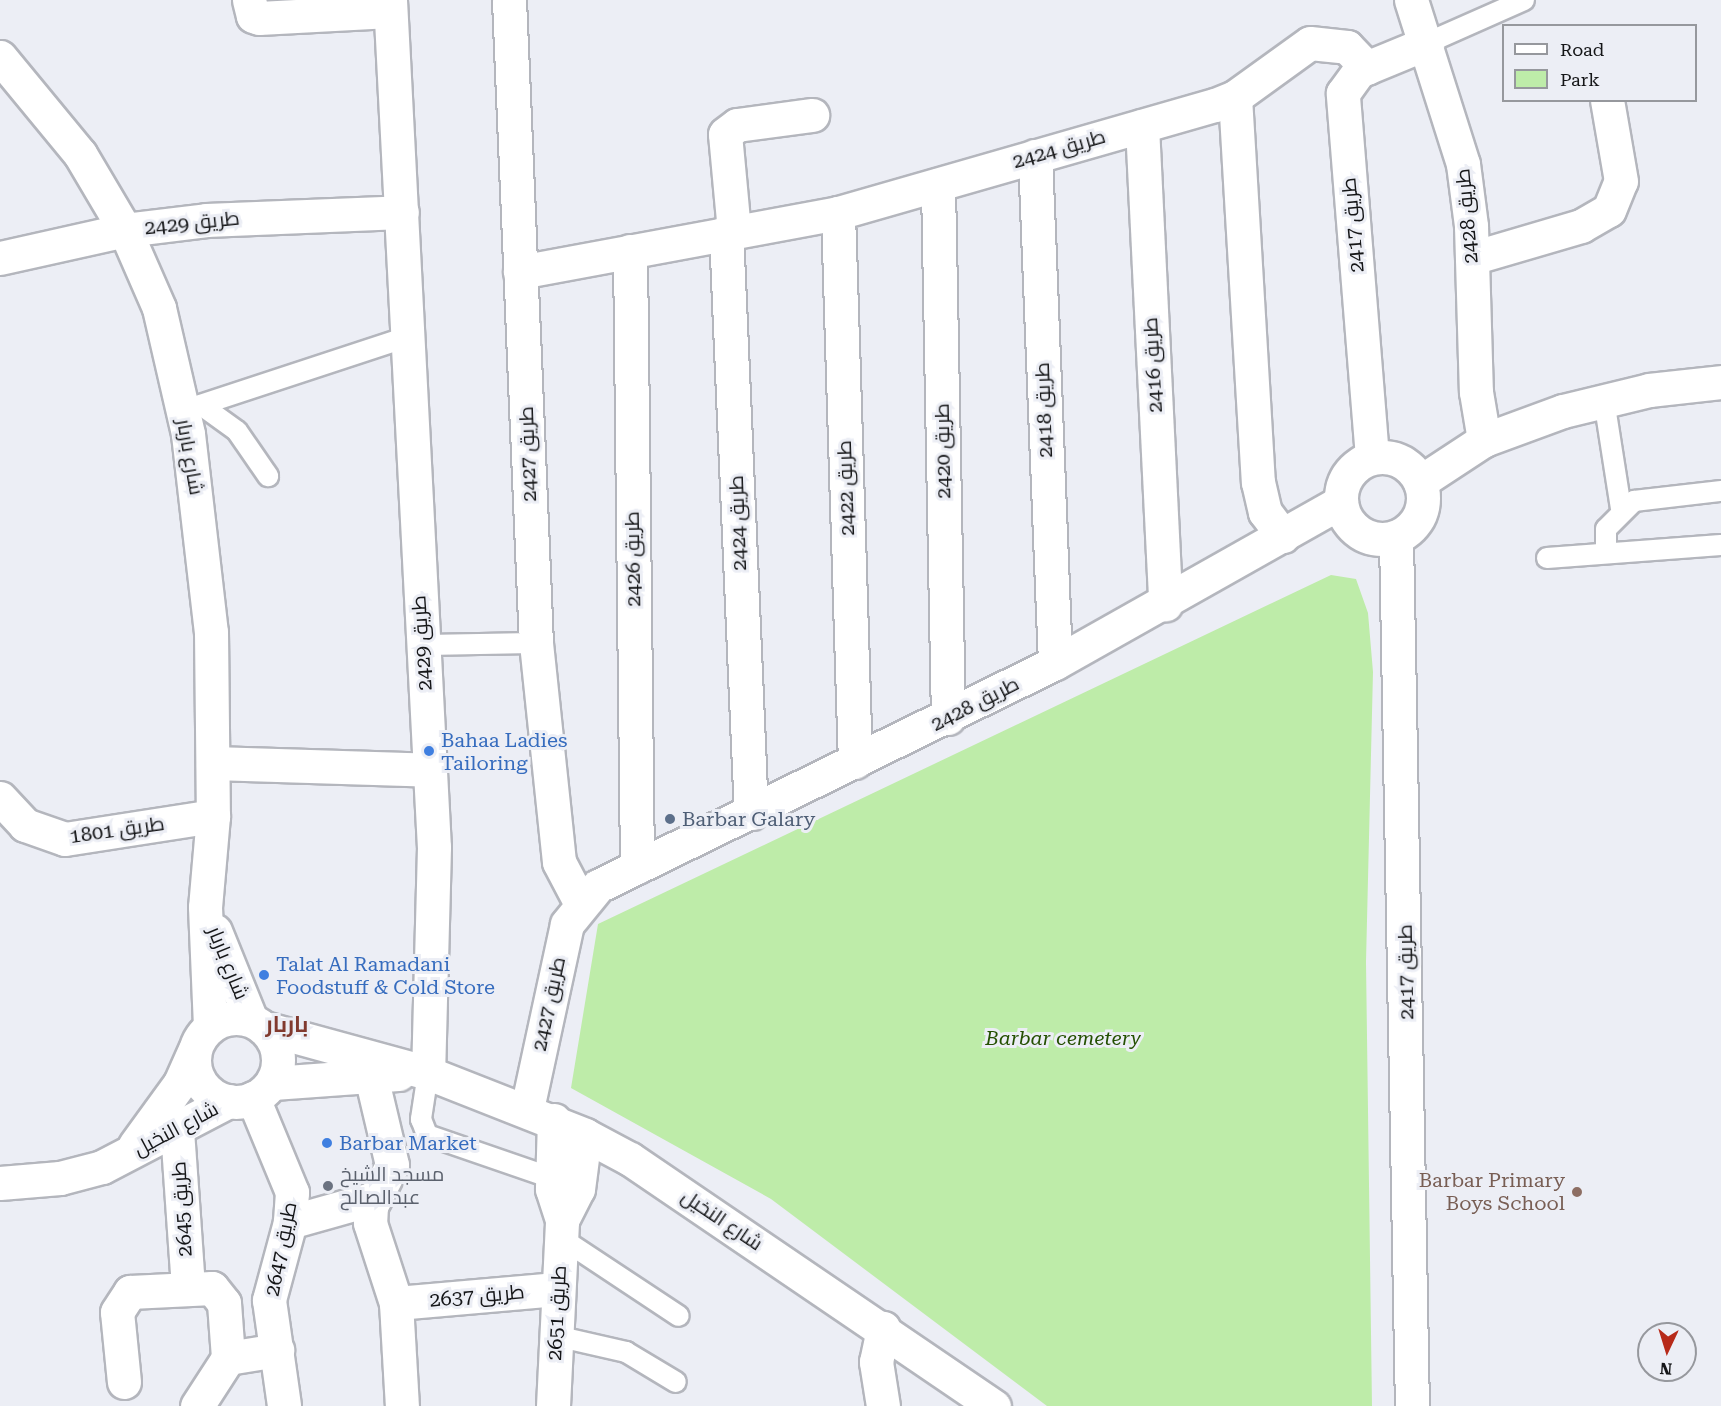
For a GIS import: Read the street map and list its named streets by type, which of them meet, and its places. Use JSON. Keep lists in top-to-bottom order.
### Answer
{
  "streets": {
    "street": [
      "طريق 2424",
      "طريق 2428",
      "طريق 2429",
      "طريق 2417",
      "طريق 2416",
      "طريق 2418",
      "طريق 2420",
      "طريق 2427",
      "شارع باربار",
      "طريق 2422",
      "طريق 2426",
      "طريق 1801",
      "شارع النخيل",
      "طريق 2645",
      "طريق 2647",
      "طريق 2637",
      "طريق 2651"
    ]
  },
  "crossings": [
    ["طريق 2424", "طريق 2428"],
    ["طريق 2424", "طريق 2417"],
    ["طريق 2424", "طريق 2416"],
    ["طريق 2424", "طريق 2418"],
    ["طريق 2424", "طريق 2420"],
    ["طريق 2424", "طريق 2427"],
    ["طريق 2424", "طريق 2422"],
    ["طريق 2424", "طريق 2426"],
    ["طريق 2428", "طريق 2417"],
    ["طريق 2428", "طريق 2416"],
    ["طريق 2428", "طريق 2418"],
    ["طريق 2428", "طريق 2420"],
    ["طريق 2428", "طريق 2427"],
    ["طريق 2428", "طريق 2422"],
    ["طريق 2428", "طريق 2426"],
    ["طريق 2429", "شارع باربار"],
    ["طريق 2429", "شارع النخيل"],
    ["طريق 2427", "شارع النخيل"],
    ["طريق 2427", "طريق 2651"],
    ["شارع باربار", "طريق 1801"],
    ["شارع باربار", "شارع النخيل"],
    ["شارع باربار", "طريق 2647"],
    ["شارع النخيل", "طريق 2645"],
    ["شارع النخيل", "طريق 2647"],
    ["شارع النخيل", "طريق 2651"],
    ["طريق 2637", "طريق 2651"]
  ],
  "districts": ["باربار"],
  "parks": ["Barbar cemetery"],
  "places": [
    "Bahaa Ladies Tailoring",
    "Barbar Galary",
    "Talat Al Ramadani Foodstuff & Cold Store",
    "Barbar Market",
    "مسجد الشيخ عبدالصالح",
    "Barbar Primary Boys School"
  ],
  "legend": ["Road", "Park"],
  "north": "bottom"
}
